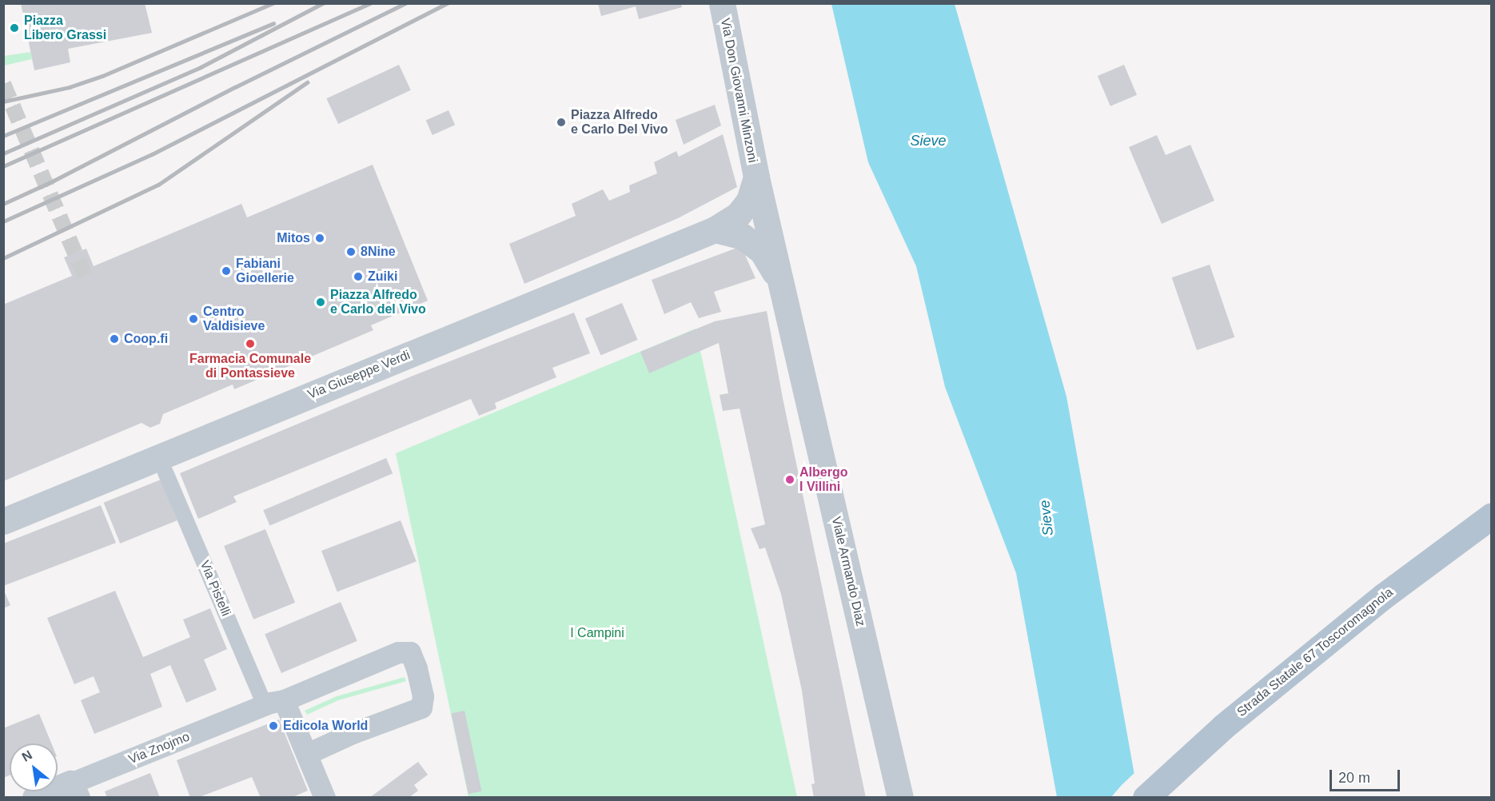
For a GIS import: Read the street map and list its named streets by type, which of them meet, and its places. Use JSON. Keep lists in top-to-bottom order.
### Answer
{
  "streets": {
    "main road": ["Strada Statale 67 Toscoromagnola"],
    "street": [
      "Via Don Giovanni Minzoni",
      "Via Giuseppe Verdi",
      "Viale Armando Diaz",
      "Via Pistelli",
      "Via Znojmo"
    ]
  },
  "crossings": [
    ["Via Don Giovanni Minzoni", "Via Giuseppe Verdi"],
    ["Via Don Giovanni Minzoni", "Viale Armando Diaz"],
    ["Via Giuseppe Verdi", "Viale Armando Diaz"],
    ["Via Pistelli", "Via Znojmo"]
  ],
  "water": ["Sieve"],
  "parks": ["I Campini"],
  "places": [
    "Piazza Libero Grassi",
    "Piazza Alfredo e Carlo Del Vivo",
    "Mitos",
    "8Nine",
    "Fabiani Gioellerie",
    "Zuiki",
    "Piazza Alfredo e Carlo del Vivo",
    "Centro Valdisieve",
    "Coop.fi",
    "Farmacia Comunale di Pontassieve",
    "Albergo I Villini",
    "Edicola World"
  ],
  "scale_bar": "20 m",
  "north": "top left"
}
